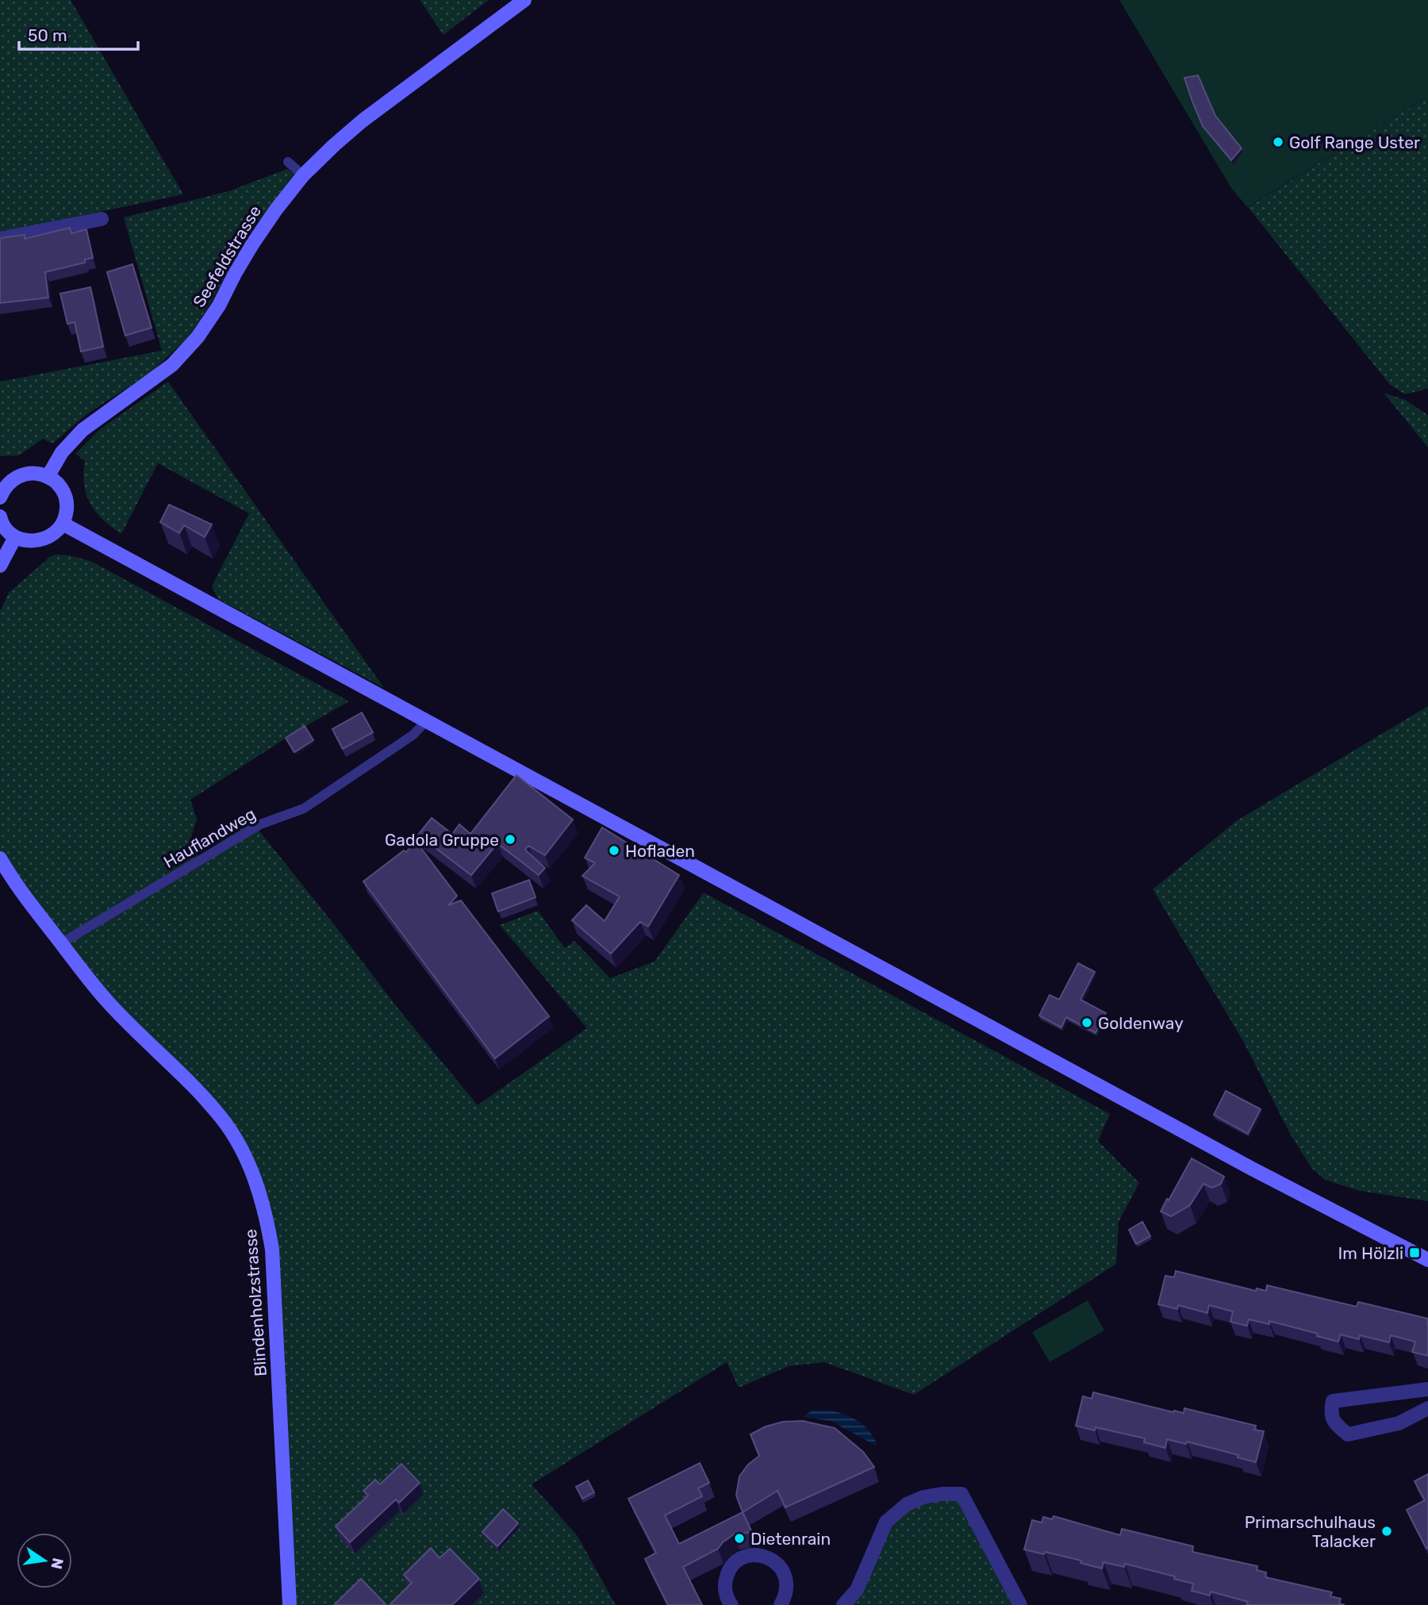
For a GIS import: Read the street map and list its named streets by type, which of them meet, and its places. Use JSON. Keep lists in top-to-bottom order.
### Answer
{
  "streets": {
    "main road": ["Seefeldstrasse", "Blindenholzstrasse"],
    "lane": ["Hauflandweg"]
  },
  "crossings": [
    ["Hauflandweg", "Blindenholzstrasse"]
  ],
  "places": {
    "other": [
      "Golf Range Uster",
      "Gadola Gruppe",
      "Hofladen",
      "Goldenway",
      "Primarschulhaus Talacker",
      "Dietenrain"
    ],
    "transit": ["Im Hölzli"]
  },
  "scale_bar": "50 m",
  "north": "right"
}
